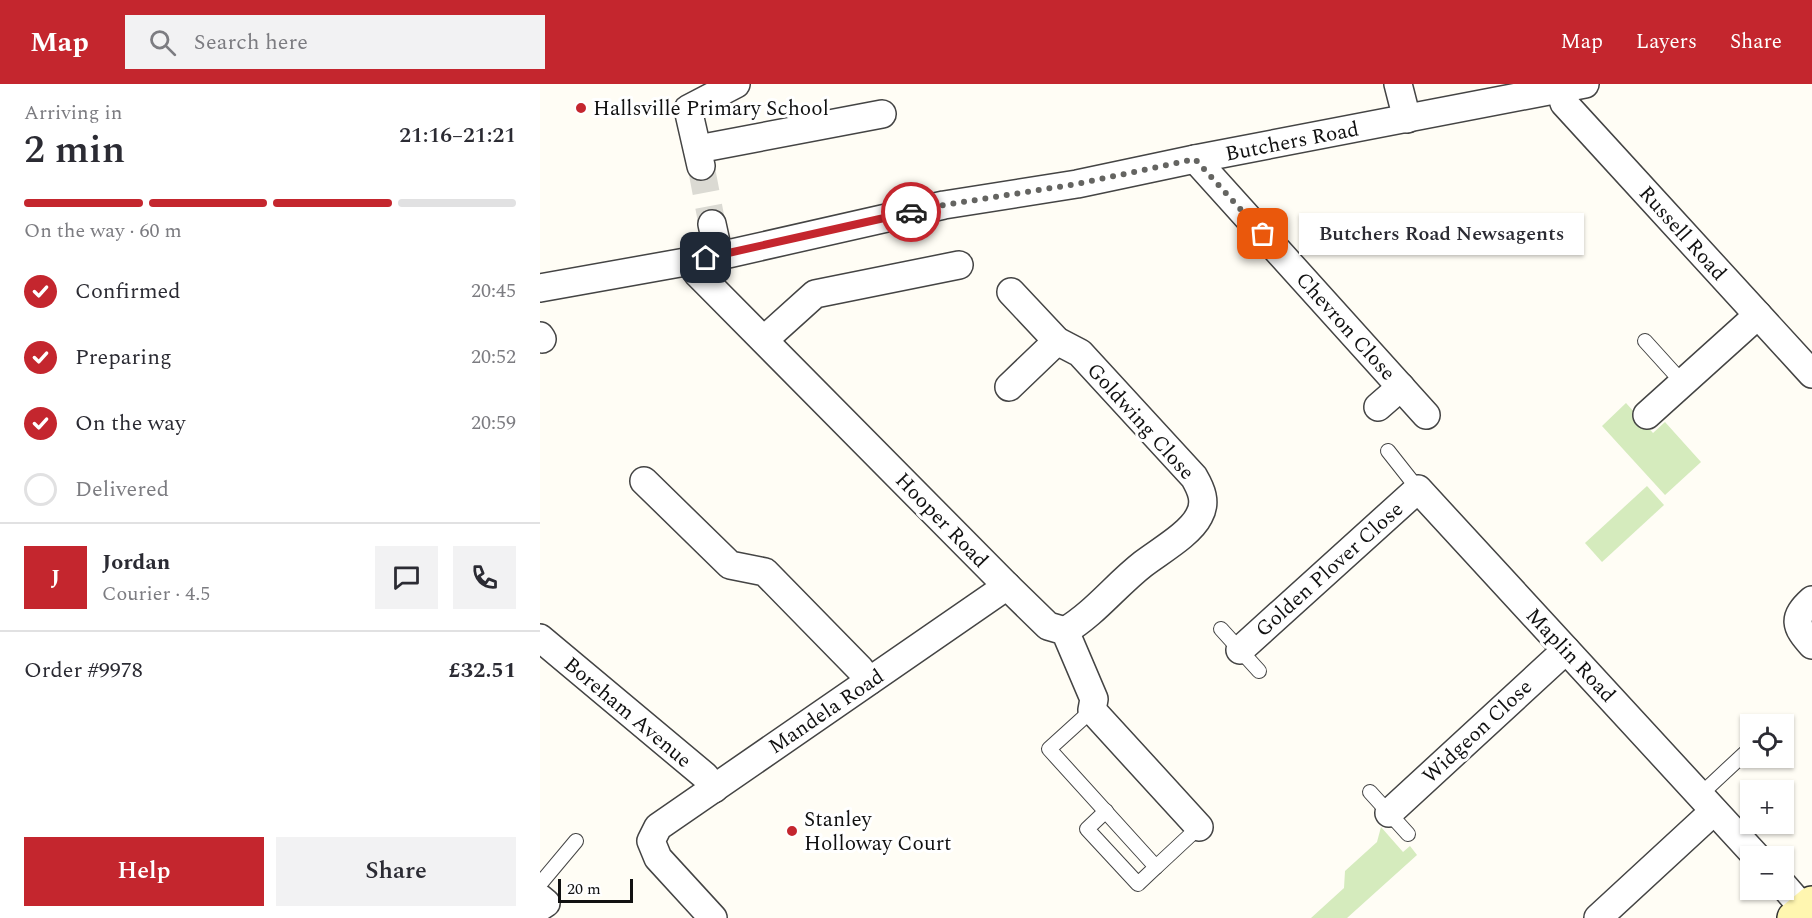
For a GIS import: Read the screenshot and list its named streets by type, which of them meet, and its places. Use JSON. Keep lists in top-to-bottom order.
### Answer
{
  "streets": {
    "street": [
      "Butchers Road",
      "Russell Road",
      "Chevron Close",
      "Goldwing Close",
      "Hooper Road",
      "Golden Plover Close",
      "Maplin Road",
      "Mandela Road",
      "Boreham Avenue",
      "Widgeon Close"
    ]
  },
  "crossings": [
    ["Butchers Road", "Russell Road"],
    ["Butchers Road", "Chevron Close"],
    ["Butchers Road", "Hooper Road"],
    ["Goldwing Close", "Hooper Road"],
    ["Hooper Road", "Mandela Road"],
    ["Golden Plover Close", "Maplin Road"],
    ["Maplin Road", "Widgeon Close"],
    ["Mandela Road", "Boreham Avenue"]
  ],
  "places": ["Hallsville Primary School", "Butchers Road Newsagents", "Stanley Holloway Court"],
  "scale_bar": "20 m",
  "page": {
    "header": "Map",
    "search": "Search here",
    "nav": ["Map", "Layers", "Share"],
    "heading": ["2 min", "Arriving in", "21:16–21:21"],
    "panel": [
      "Jordan",
      "Courier · 4.5",
      "Order #9978",
      "£32.51"
    ],
    "bar": "On the way · 60 m",
    "bubble": "Butchers Road Newsagents",
    "list": [
      ["Confirmed", "20:45"],
      ["Preparing", "20:52"],
      ["On the way", "20:59"],
      "Delivered"
    ],
    "round": "J",
    "map_buttons": ["+", "−"],
    "buttons": ["Help", "Share"],
    "scale": "20 m"
  }
}
